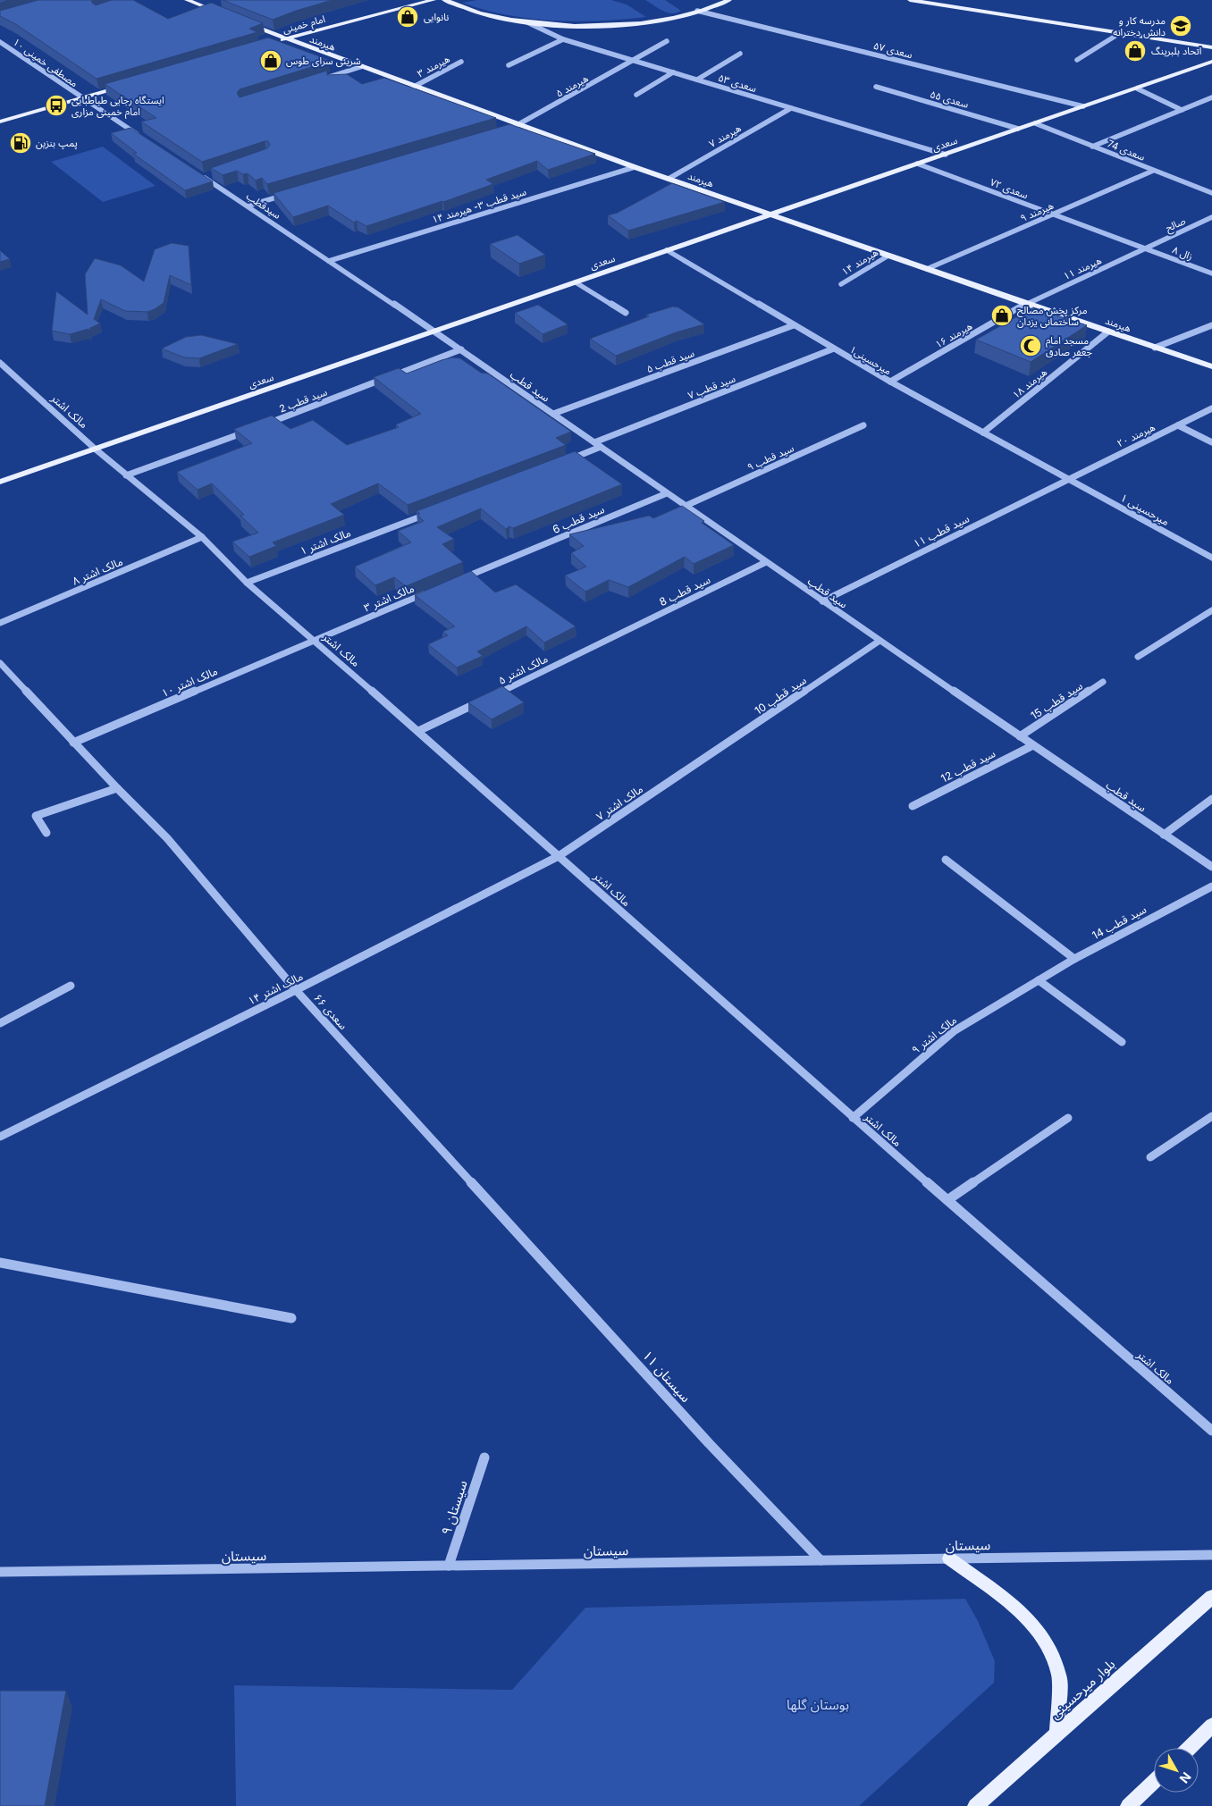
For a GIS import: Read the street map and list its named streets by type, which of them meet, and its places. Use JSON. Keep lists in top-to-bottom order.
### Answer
{
  "streets": {
    "main road": [
      "امام خمینی",
      "هیرمند",
      "سعدی",
      "بلوار میرحسینی"
    ],
    "street": [
      "سعدی ۵۷",
      "مصطفی خمینی ۱۰",
      "هیرمند ۳",
      "سعدی ۵۳",
      "هیرمند ۵",
      "سعدی ۵۵",
      "هیرمند ۷",
      "سعدی 74",
      "سعدی ۷۲",
      "سیدقطب",
      "سید قطب ۳- هیرمند ۱۴",
      "هیرمند ۹",
      "صالح",
      "زال ۸",
      "هیرمند ۱۴",
      "هیرمند ۱۱",
      "هیرمند ۱۶",
      "میرحسینی۱",
      "سید قطب ۵",
      "هیرمند ۱۸",
      "سید قطب",
      "سید قطب ۷",
      "سید قطب 2",
      "مالک اشتر",
      "هیرمند ۲۰",
      "سید قطب ۹",
      "میرحسینی ۱",
      "سید قطب 6",
      "سید قطب ۱۱",
      "مالک اشتر ۱",
      "مالک اشتر ۸",
      "سید قطب 8",
      "مالک اشتر ۳",
      "مالک اشتر ۵",
      "مالک اشتر ۱۰",
      "سید قطب 10",
      "سید قطب 15",
      "سید قطب 12",
      "مالک اشتر ۷",
      "سید قطب 14",
      "مالک اشتر ۱۴",
      "سعدی ۶۶",
      "مالک اشتر ۹",
      "سیستان ۱۱",
      "سیستان ۹",
      "سیستان"
    ]
  },
  "crossings": [
    ["امام خمینی", "هیرمند"],
    ["هیرمند", "هیرمند ۳"],
    ["هیرمند", "هیرمند ۵"],
    ["هیرمند", "هیرمند ۷"],
    ["هیرمند", "سعدی"],
    ["هیرمند", "سید قطب ۳- هیرمند ۱۴"],
    ["هیرمند", "هیرمند ۹"],
    ["هیرمند", "هیرمند ۱۴"],
    ["هیرمند", "هیرمند ۱۱"],
    ["هیرمند", "هیرمند ۱۶"],
    ["هیرمند", "هیرمند ۱۸"],
    ["سعدی ۵۷", "سعدی"],
    ["سعدی ۵۳", "هیرمند ۵"],
    ["سعدی ۵۳", "هیرمند ۷"],
    ["سعدی ۵۳", "سعدی"],
    ["سعدی ۵۵", "سعدی"],
    ["سعدی", "سعدی 74"],
    ["سعدی", "سعدی ۷۲"],
    ["سعدی", "سیدقطب"],
    ["سعدی", "میرحسینی۱"],
    ["سعدی", "سید قطب"],
    ["سعدی", "مالک اشتر"],
    ["سعدی 74", "هیرمند ۹"],
    ["سعدی ۷۲", "هیرمند ۹"],
    ["سعدی ۷۲", "صالح"],
    ["سعدی ۷۲", "زال ۸"],
    ["سعدی ۷۲", "هیرمند ۱۱"],
    ["سیدقطب", "سید قطب ۳- هیرمند ۱۴"],
    ["سیدقطب", "سید قطب"],
    ["صالح", "زال ۸"],
    ["صالح", "هیرمند ۱۱"],
    ["زال ۸", "هیرمند ۱۱"],
    ["هیرمند ۱۱", "هیرمند ۱۶"],
    ["هیرمند ۱۶", "میرحسینی۱"],
    ["میرحسینی۱", "سید قطب ۵"],
    ["میرحسینی۱", "هیرمند ۱۸"],
    ["میرحسینی۱", "سید قطب ۷"],
    ["میرحسینی۱", "هیرمند ۲۰"],
    ["میرحسینی۱", "میرحسینی ۱"],
    ["میرحسینی۱", "سید قطب ۱۱"],
    ["سید قطب ۵", "سید قطب"],
    ["سید قطب", "سید قطب ۷"],
    ["سید قطب", "سید قطب 2"],
    ["سید قطب", "سید قطب ۹"],
    ["سید قطب", "سید قطب 6"],
    ["سید قطب", "سید قطب ۱۱"],
    ["سید قطب", "سید قطب 8"],
    ["سید قطب", "سید قطب 10"],
    ["سید قطب", "سید قطب 15"],
    ["سید قطب", "سید قطب 12"],
    ["مالک اشتر", "مالک اشتر ۱"],
    ["مالک اشتر", "مالک اشتر ۸"],
    ["مالک اشتر", "مالک اشتر ۳"],
    ["مالک اشتر", "مالک اشتر ۱۰"],
    ["مالک اشتر", "مالک اشتر ۷"],
    ["مالک اشتر", "مالک اشتر ۱۴"],
    ["مالک اشتر", "مالک اشتر ۹"],
    ["هیرمند ۲۰", "میرحسینی ۱"],
    ["هیرمند ۲۰", "سید قطب ۱۱"],
    ["میرحسینی ۱", "سید قطب ۱۱"],
    ["سید قطب 8", "مالک اشتر ۵"],
    ["مالک اشتر ۳", "مالک اشتر ۱۰"],
    ["مالک اشتر ۱۰", "سعدی ۶۶"],
    ["سید قطب 10", "مالک اشتر ۷"],
    ["مالک اشتر ۷", "مالک اشتر ۱۴"],
    ["سید قطب 14", "مالک اشتر ۹"],
    ["مالک اشتر ۱۴", "سعدی ۶۶"],
    ["سعدی ۶۶", "سیستان ۱۱"],
    ["سیستان ۱۱", "سیستان"],
    ["سیستان ۹", "سیستان"]
  ],
  "parks": ["بوستان گلها"],
  "places": {
    "shop": [
      "نانوایی",
      "اتحاد بلبرینگ",
      "شرینی سرای طوس",
      "مرکز پخش مصالح ساختمانی یزدان"
    ],
    "school or university": ["مدرسه کار و دانش دخترانه"],
    "bus stop": ["ایستگاه رجایی طباطبایی امام خمینی مزاری"],
    "fuel station": ["پمپ بنزین"],
    "mosque": ["مسجد امام جعفر صادق"]
  },
  "north": "bottom right"
}
